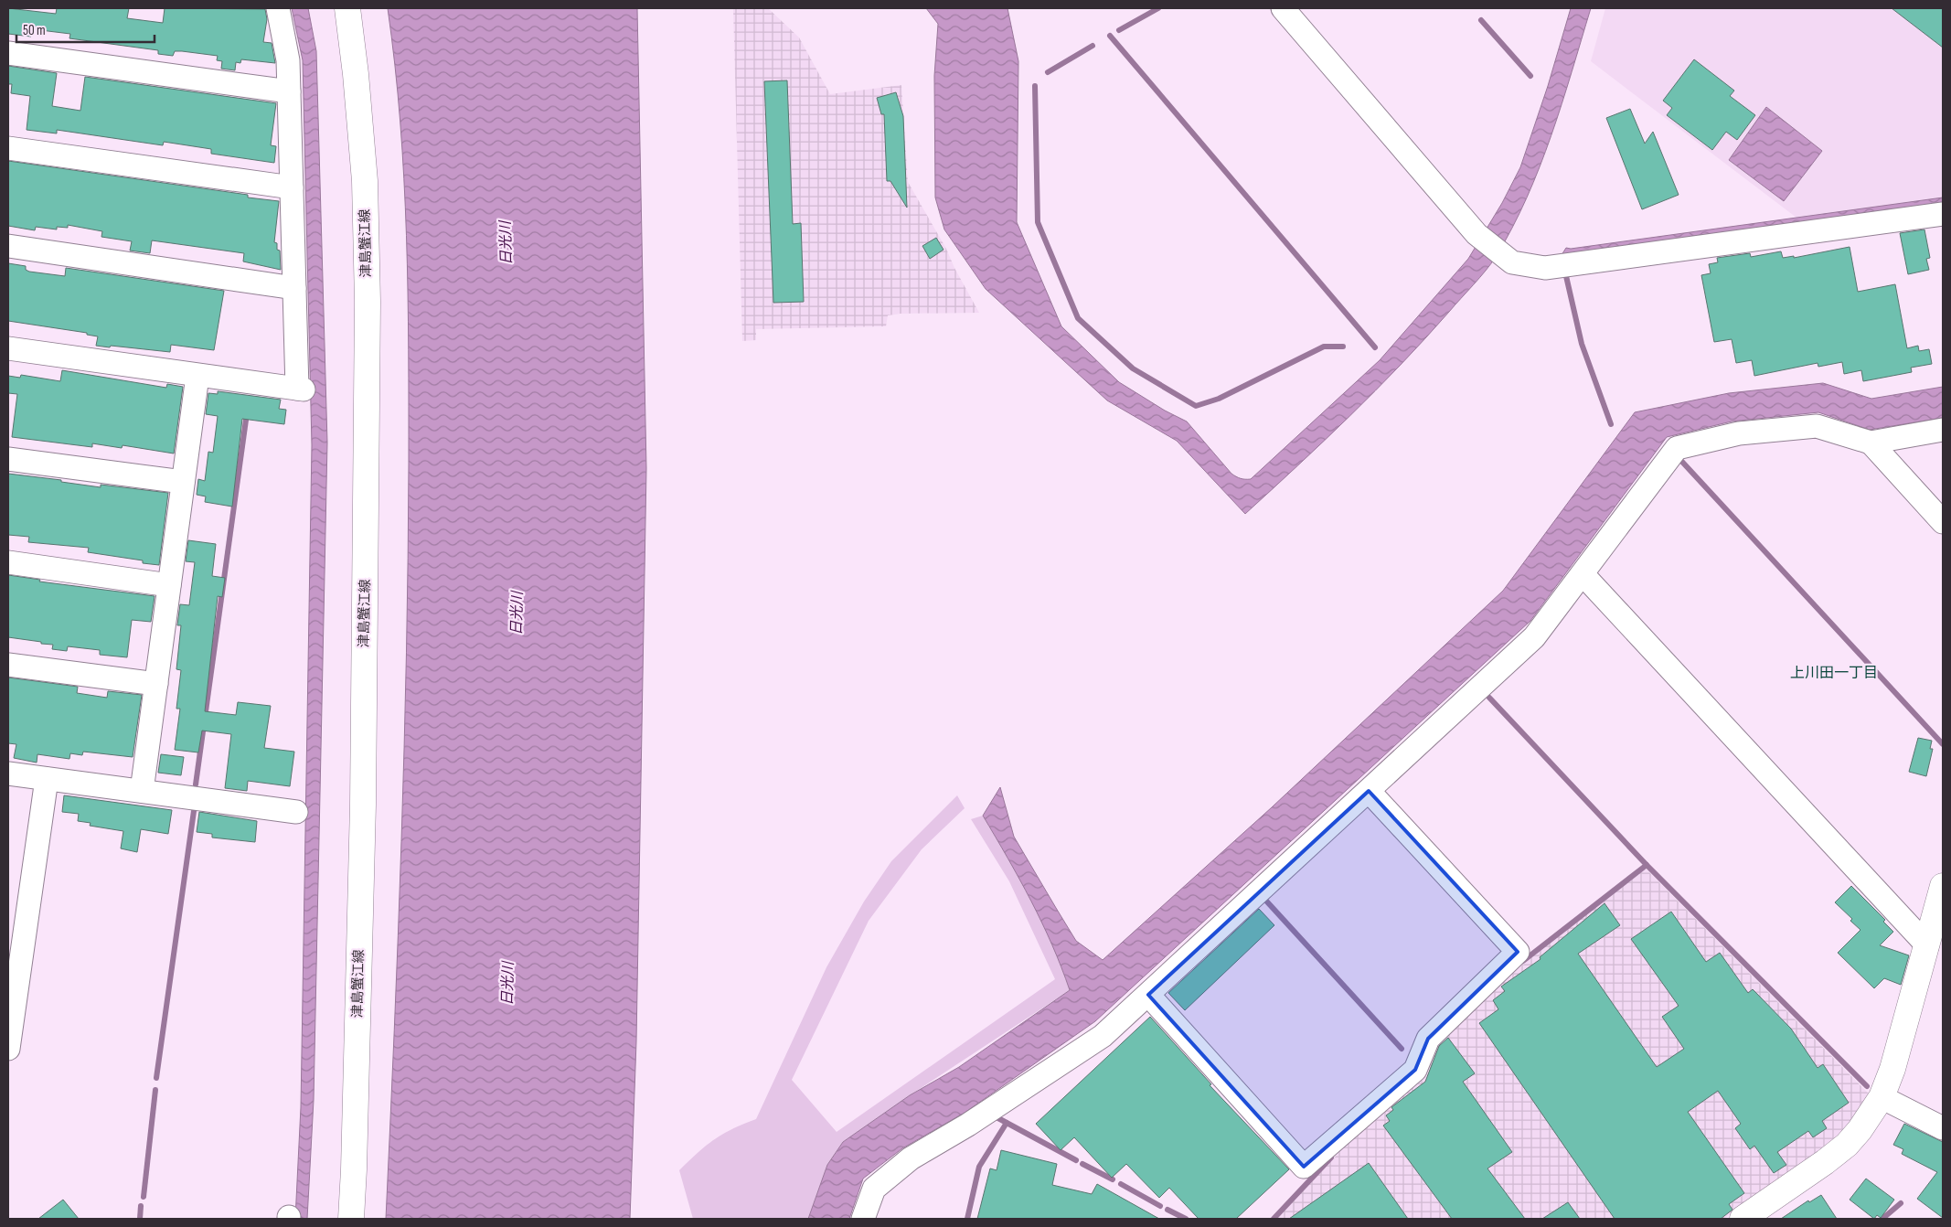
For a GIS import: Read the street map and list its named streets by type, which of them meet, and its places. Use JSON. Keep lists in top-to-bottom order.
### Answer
{
  "streets": {
    "main road": ["津島蟹江線"]
  },
  "districts": ["上川田一丁目"],
  "water": ["日光川"],
  "scale_bar": "50 m"
}
